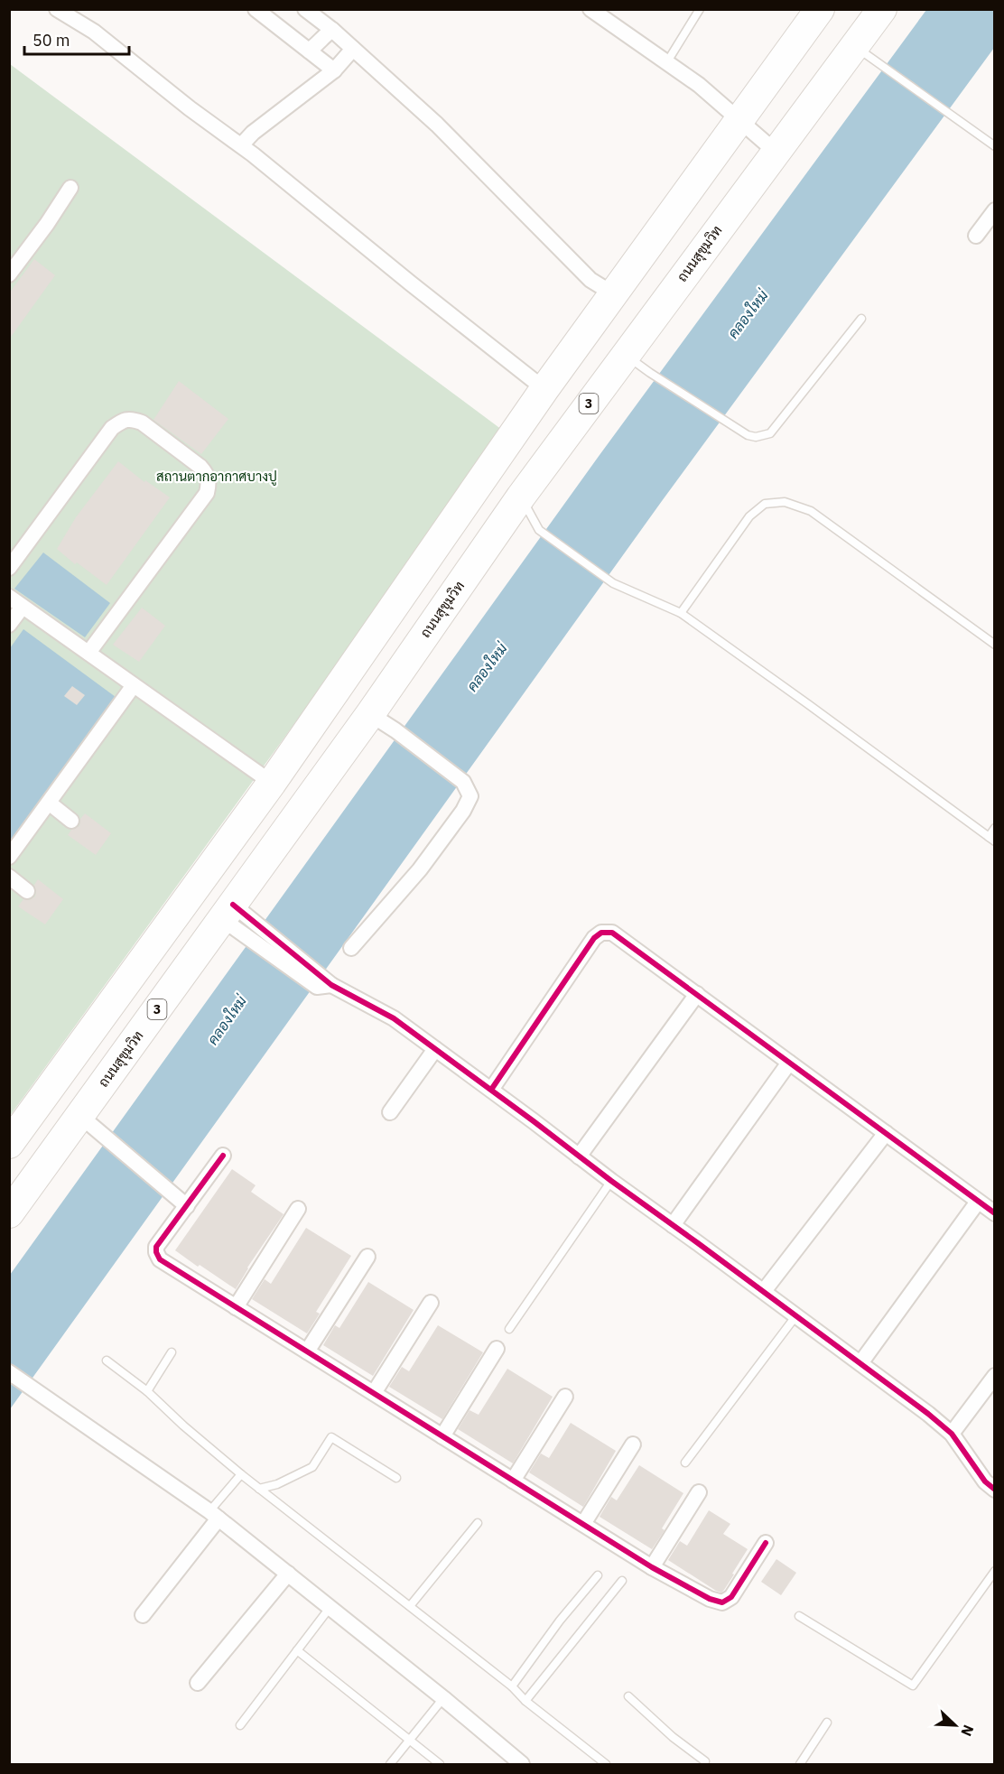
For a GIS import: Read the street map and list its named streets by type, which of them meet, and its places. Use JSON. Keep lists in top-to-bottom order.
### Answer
{
  "streets": {
    "highway": ["ถนนสุขุมวิท", "3"]
  },
  "water": ["คลองใหม่"],
  "parks": ["สถานตากอากาศบางปู"],
  "scale_bar": "50 m",
  "north": "bottom right"
}
